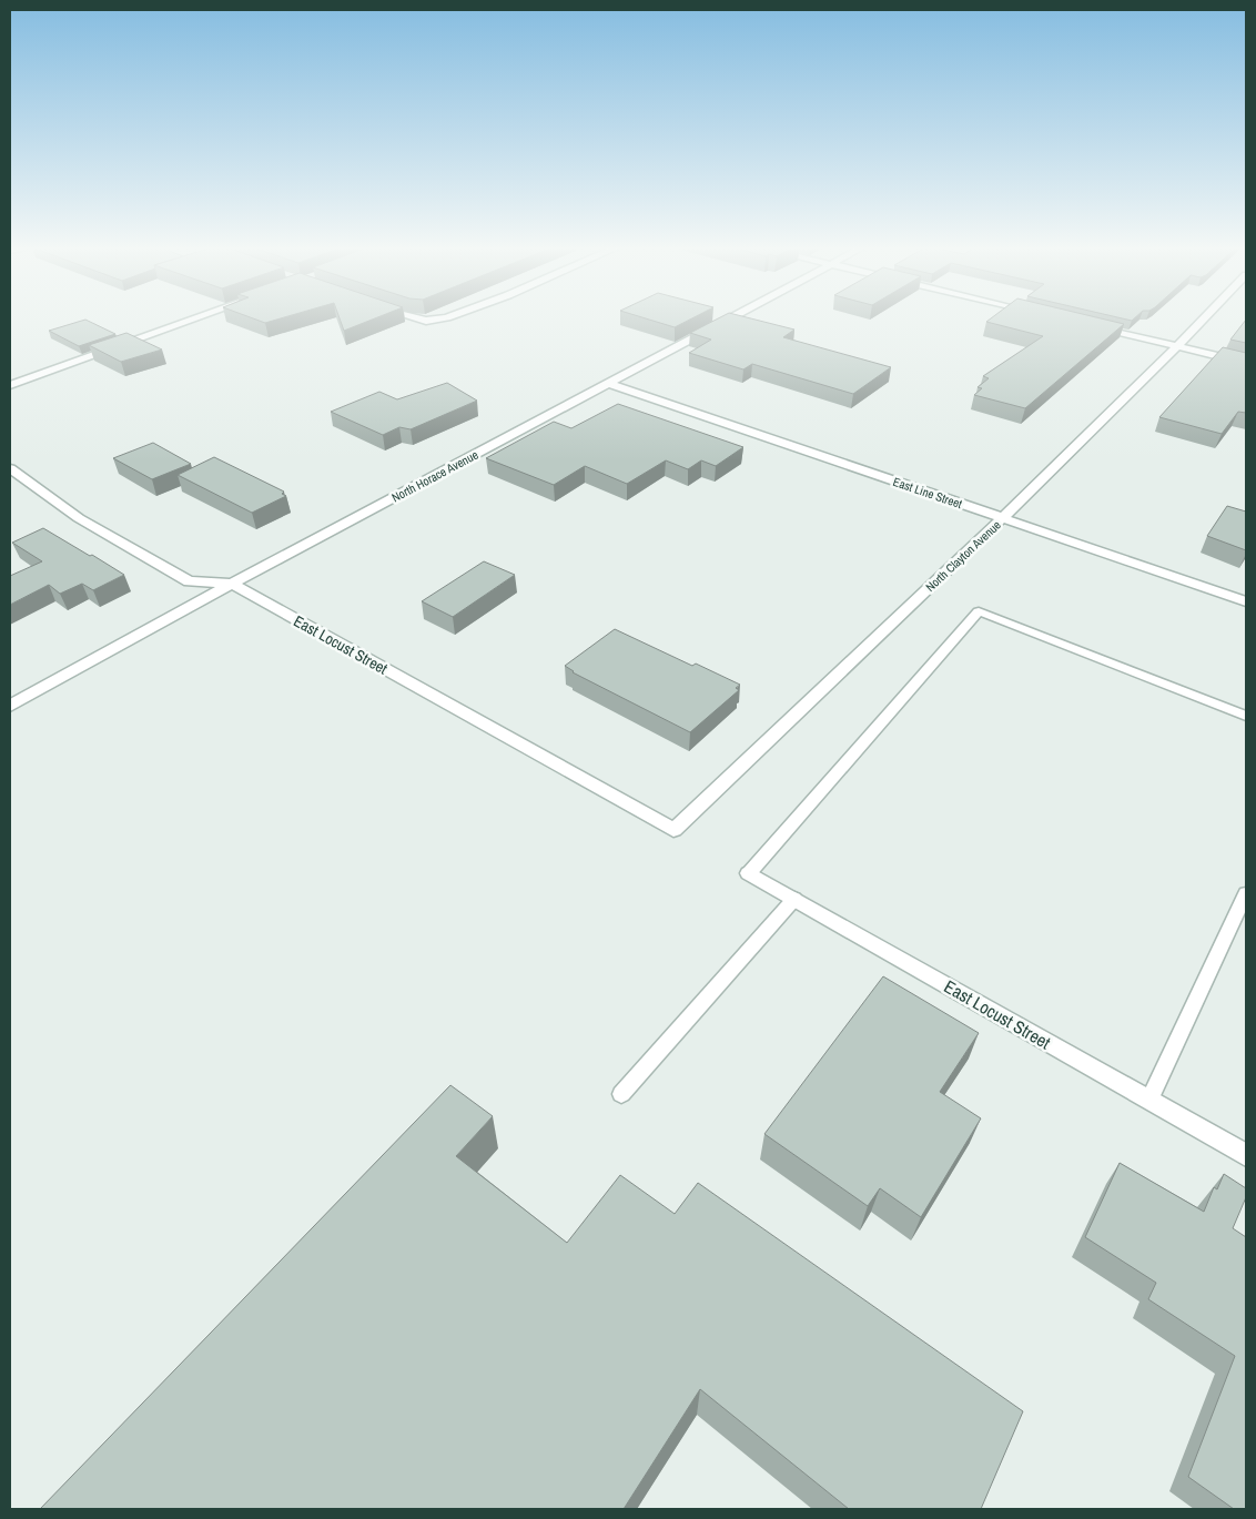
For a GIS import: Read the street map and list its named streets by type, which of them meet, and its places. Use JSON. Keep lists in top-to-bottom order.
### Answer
{
  "streets": {
    "street": [
      "North Horace Avenue",
      "East Line Street",
      "North Clayton Avenue",
      "East Locust Street"
    ]
  },
  "crossings": [
    ["North Horace Avenue", "East Line Street"],
    ["North Horace Avenue", "East Locust Street"],
    ["East Line Street", "North Clayton Avenue"],
    ["North Clayton Avenue", "East Locust Street"]
  ]
}
